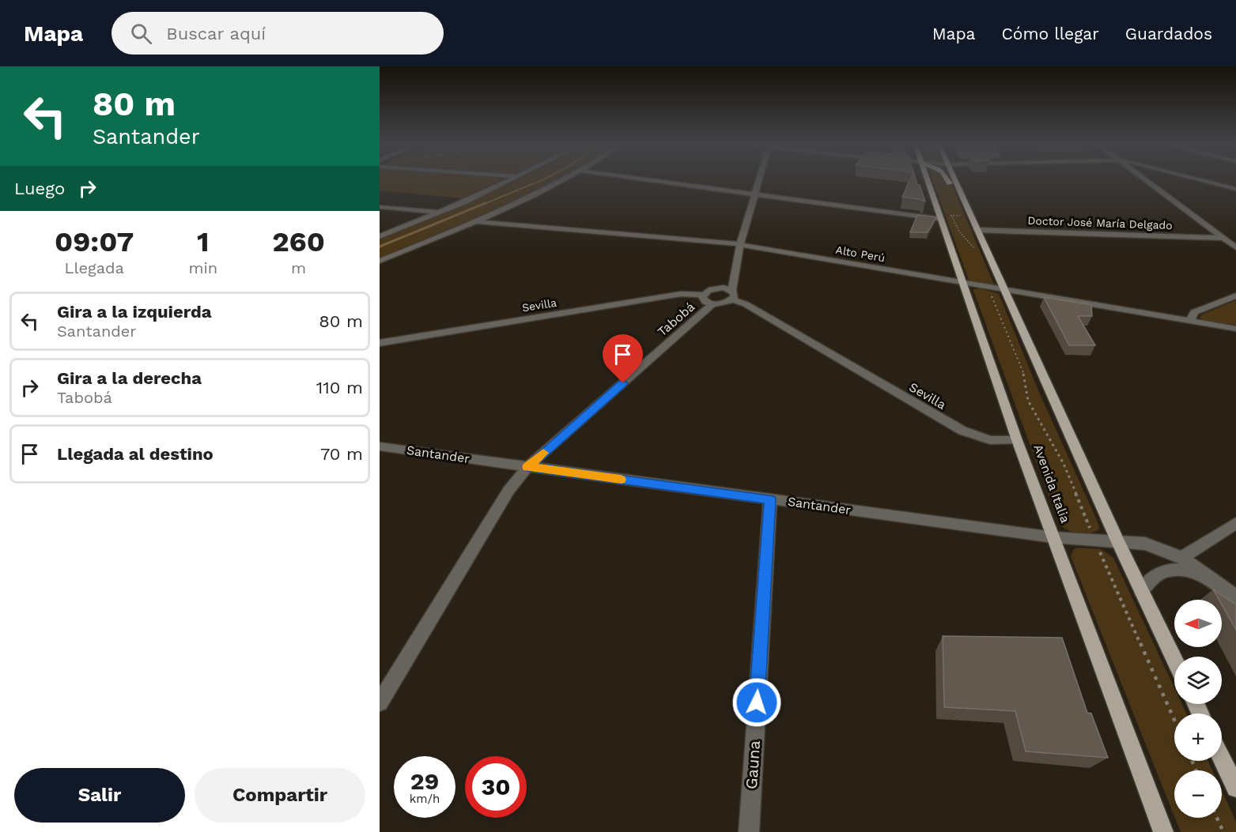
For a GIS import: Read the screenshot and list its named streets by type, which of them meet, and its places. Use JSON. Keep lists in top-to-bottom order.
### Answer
{
  "streets": {
    "main road": ["Avenida Italia"],
    "street": [
      "Doctor José María Delgado",
      "Alto Perú",
      "Sevilla",
      "Tabobá",
      "Santander",
      "Gauna"
    ]
  },
  "crossings": [
    ["Alto Perú", "Avenida Italia"],
    ["Sevilla", "Tabobá"],
    ["Sevilla", "Avenida Italia"],
    ["Tabobá", "Santander"],
    ["Santander", "Avenida Italia"],
    ["Santander", "Gauna"]
  ],
  "north": "left",
  "page": {
    "header": "Mapa",
    "search": "Buscar aquí",
    "nav": ["Mapa", "Cómo llegar", "Guardados"],
    "turn": ["80 m", "Santander"],
    "then": "Luego",
    "eta": [
      "09:07",
      "Llegada",
      "1",
      "min",
      "260",
      "m"
    ],
    "list": [
      {
        "name": "Gira a la izquierda",
        "note": "Santander",
        "value": "80 m"
      },
      {
        "name": "Gira a la derecha",
        "note": "Tabobá",
        "value": "110 m"
      },
      {
        "name": "Llegada al destino",
        "value": "70 m"
      }
    ],
    "map_buttons": ["+", "−"],
    "speed": "29 km/h",
    "limit": "30",
    "buttons": ["Salir", "Compartir"]
  }
}
